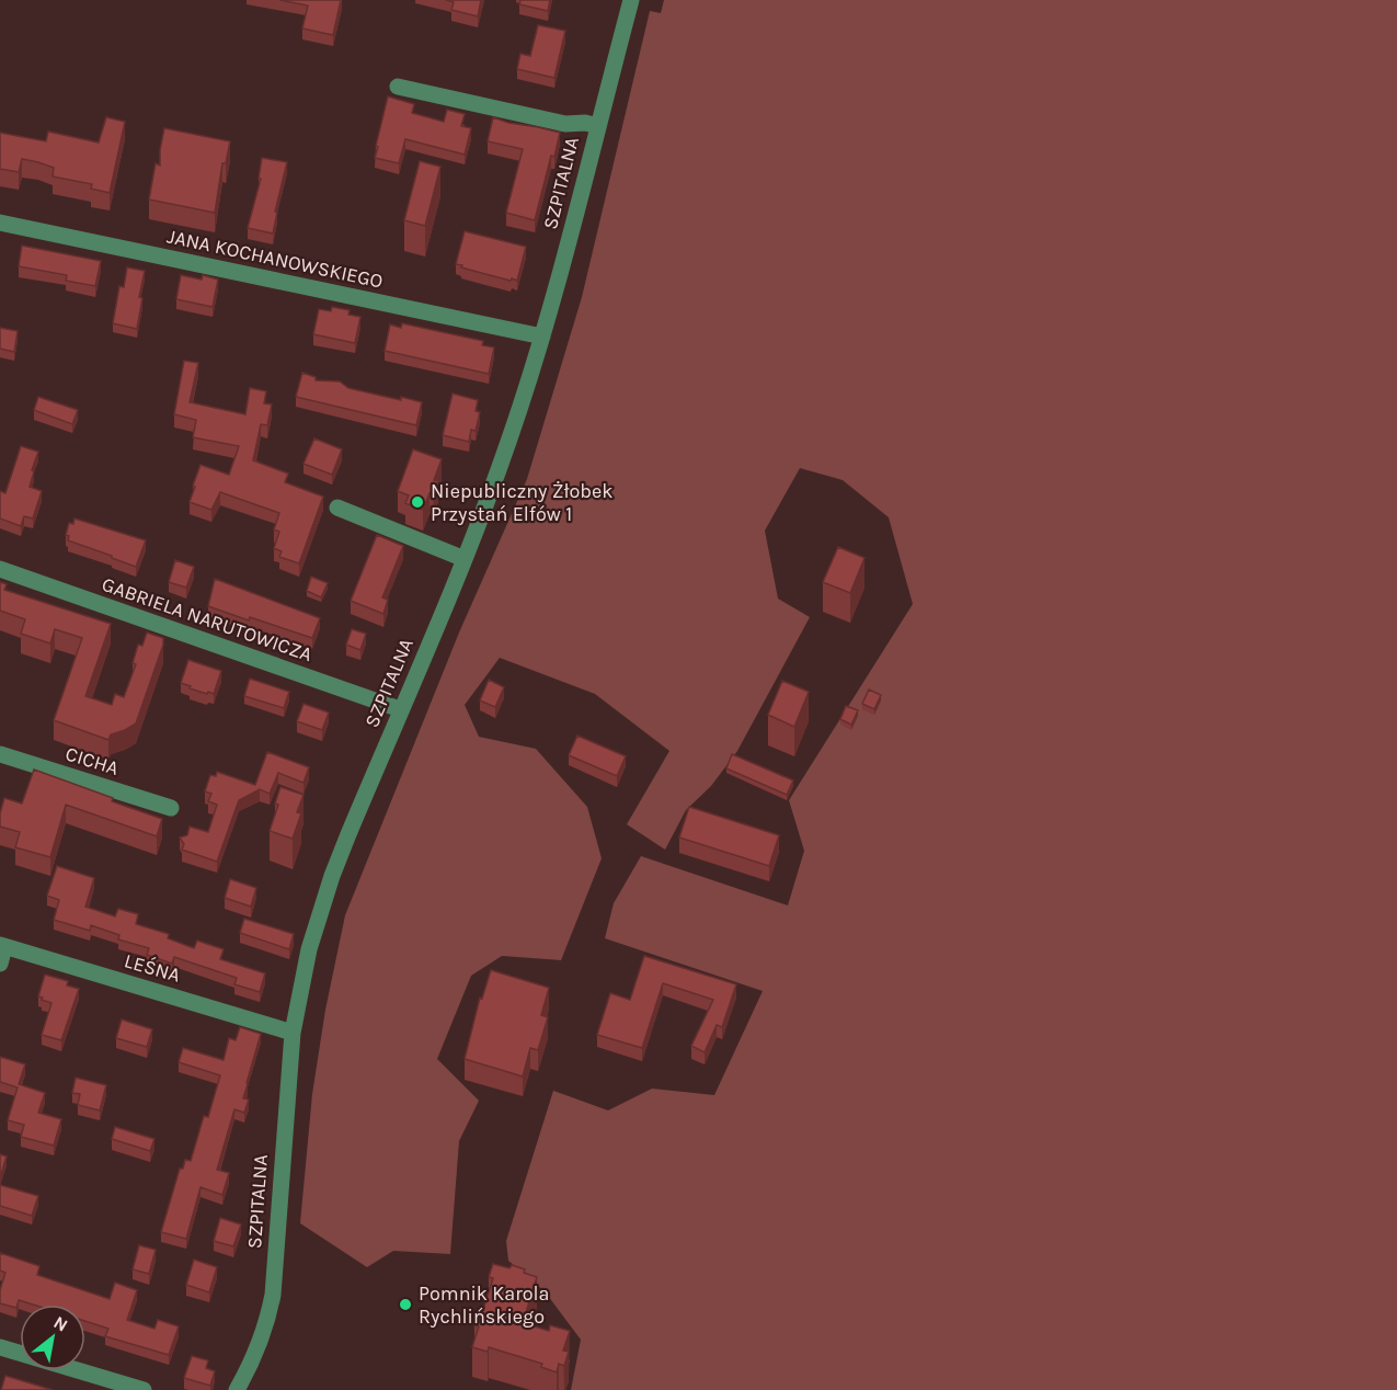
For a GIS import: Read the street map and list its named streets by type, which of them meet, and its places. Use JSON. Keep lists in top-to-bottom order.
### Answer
{
  "streets": {
    "street": [
      "SZPITALNA",
      "JANA KOCHANOWSKIEGO",
      "GABRIELA NARUTOWICZA",
      "CICHA",
      "LEŚNA"
    ]
  },
  "crossings": [
    ["SZPITALNA", "JANA KOCHANOWSKIEGO"],
    ["SZPITALNA", "GABRIELA NARUTOWICZA"],
    ["SZPITALNA", "LEŚNA"]
  ],
  "places": ["Niepubliczny Żłobek Przystań Elfów 1", "Pomnik Karola Rychlińskiego"],
  "north": "top right"
}
